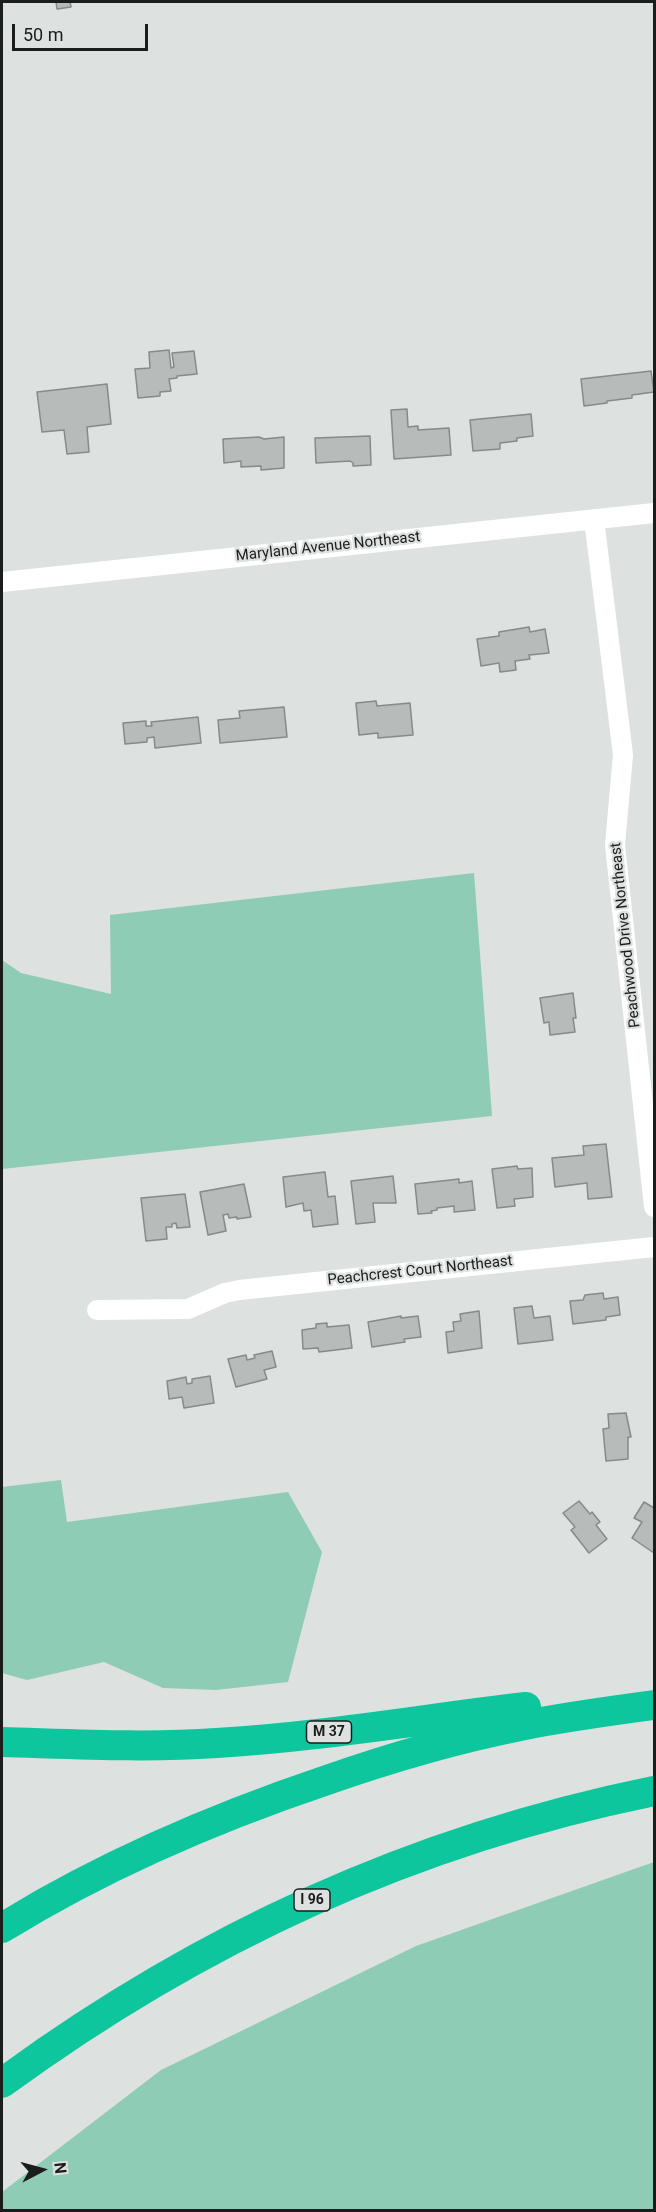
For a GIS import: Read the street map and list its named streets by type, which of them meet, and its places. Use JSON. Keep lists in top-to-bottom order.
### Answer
{
  "streets": {
    "highway": ["M 37", "I 96"],
    "street": ["Maryland Avenue Northeast", "Peachwood Drive Northeast", "Peachcrest Court Northeast"]
  },
  "crossings": [
    ["Maryland Avenue Northeast", "Peachwood Drive Northeast"]
  ],
  "scale_bar": "50 m",
  "north": "right"
}
